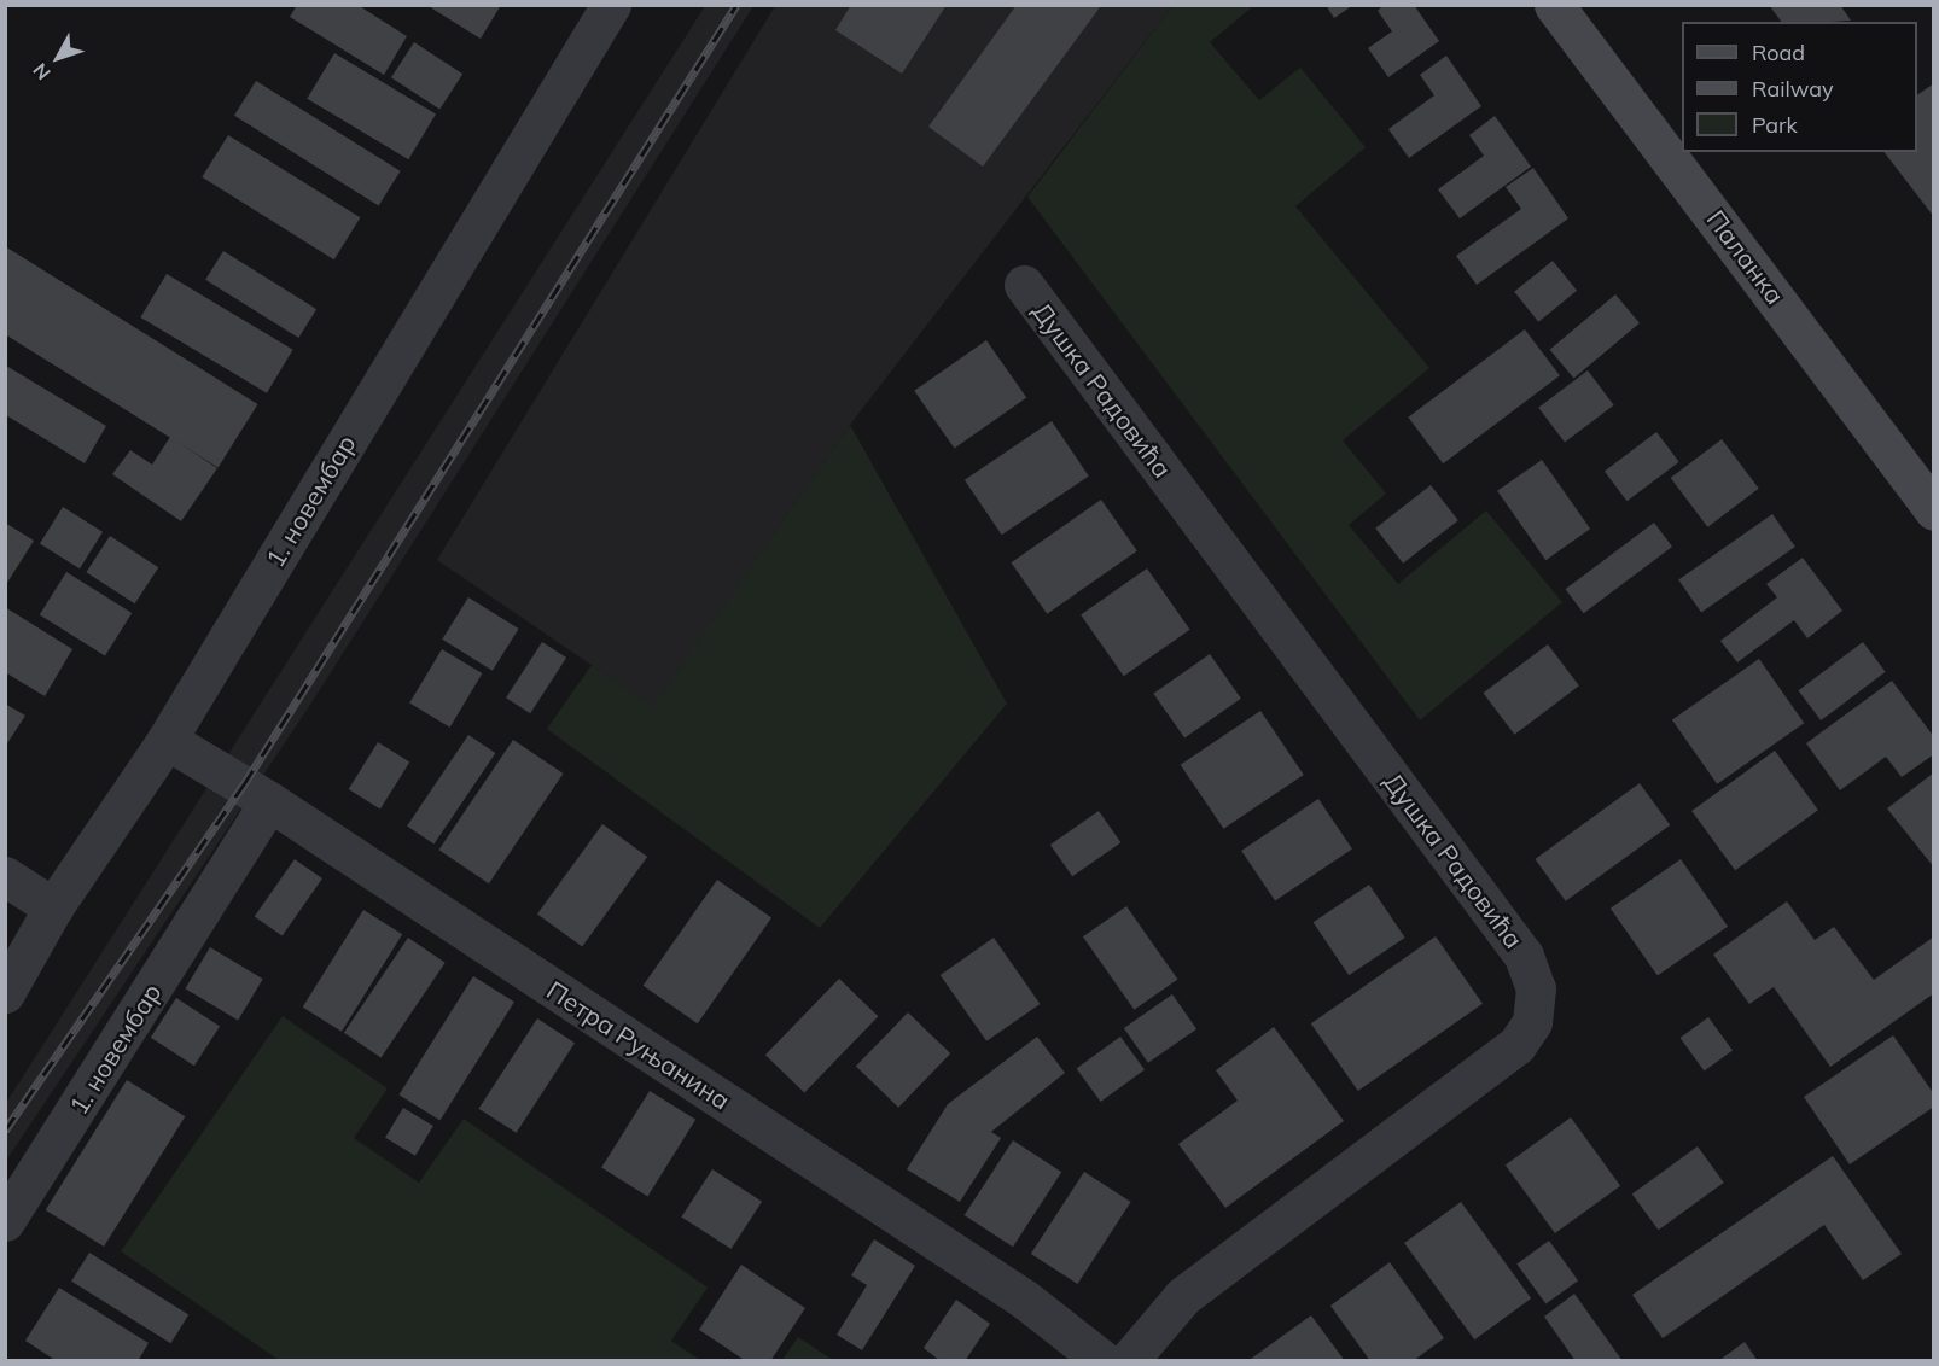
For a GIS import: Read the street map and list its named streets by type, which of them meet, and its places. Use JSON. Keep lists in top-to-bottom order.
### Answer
{
  "streets": {
    "main road": ["Паланка"],
    "street": ["Душка Радовића", "1. новембар", "Петра Руњанина"]
  },
  "crossings": [
    ["1. новембар", "Петра Руњанина"]
  ],
  "legend": ["Road", "Railway", "Park"],
  "north": "bottom left"
}
